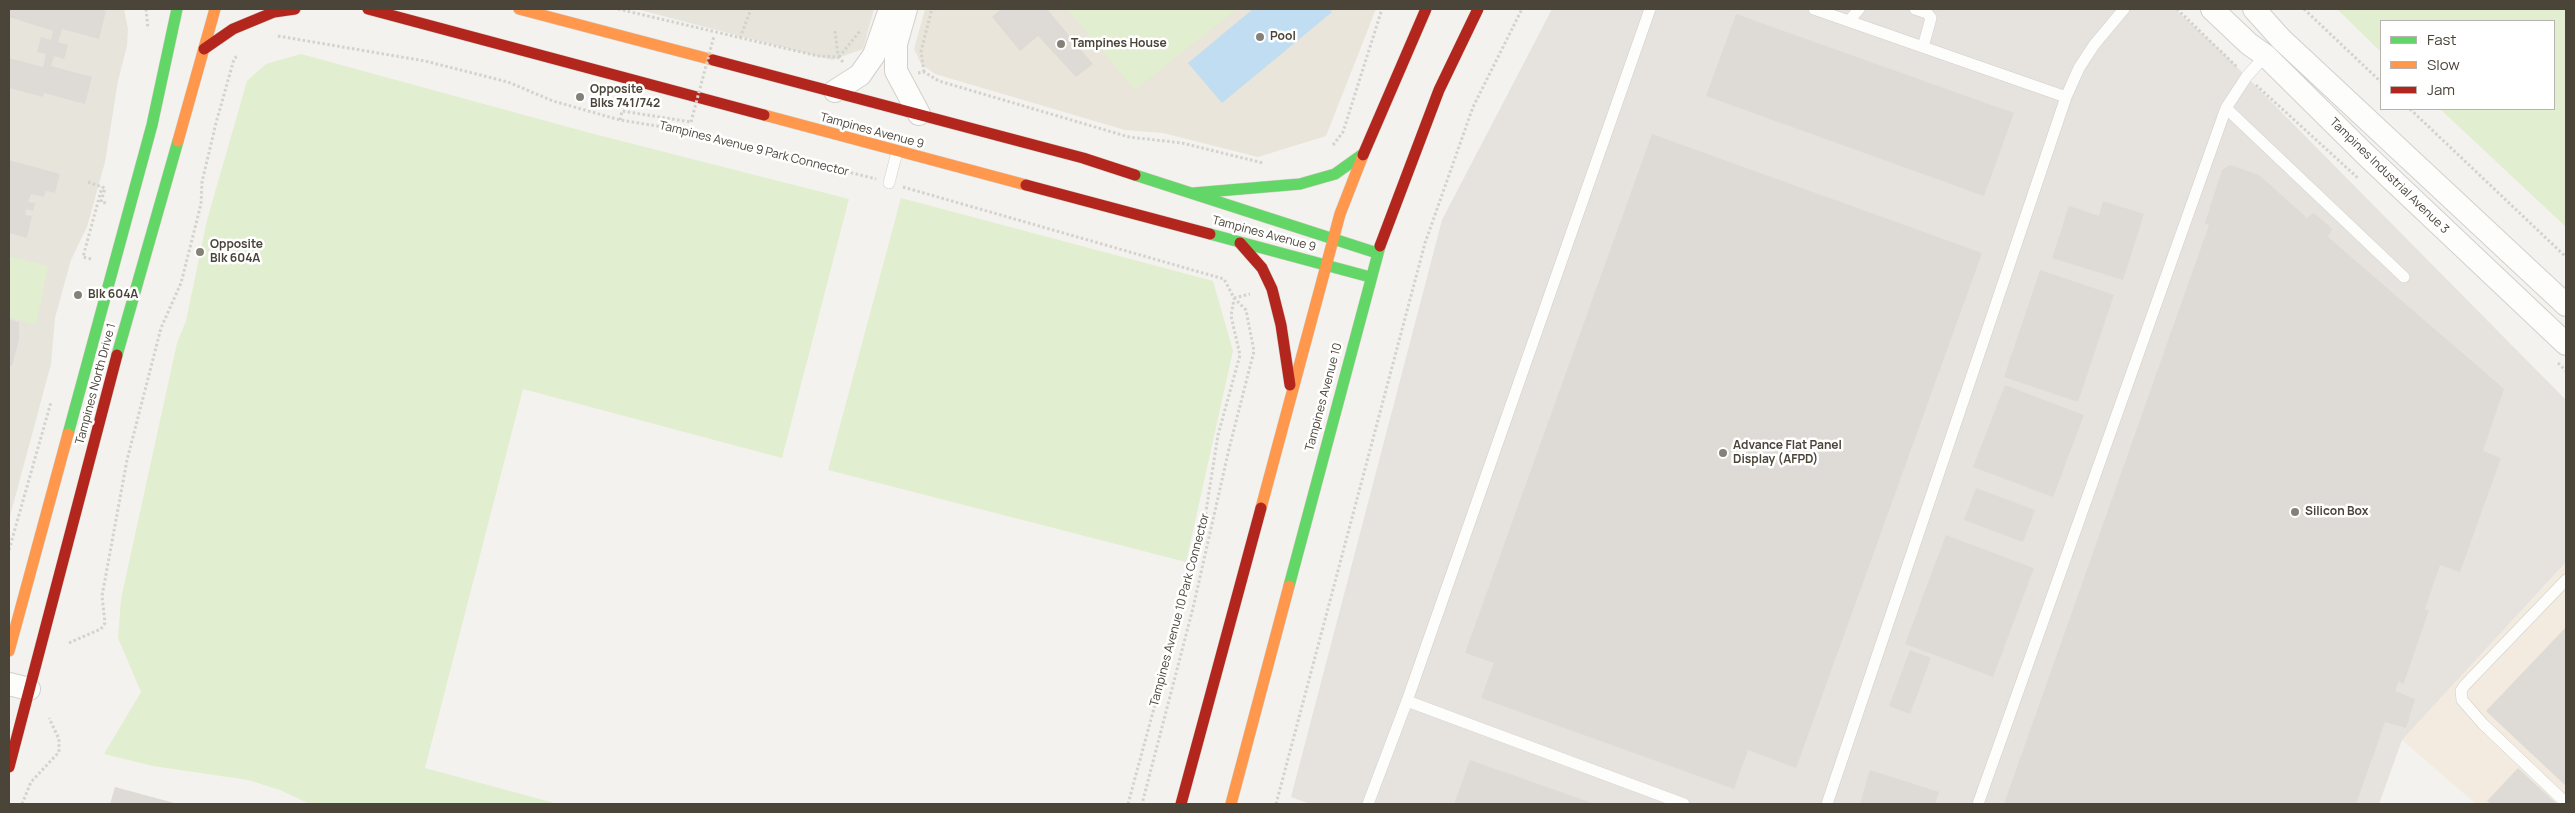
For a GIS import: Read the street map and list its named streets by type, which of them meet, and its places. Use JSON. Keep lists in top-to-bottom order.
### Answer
{
  "streets": {
    "main road": ["Tampines Avenue 9", "Tampines North Drive 1", "Tampines Avenue 10"],
    "street": ["Tampines Industrial Avenue 3"],
    "path": ["Tampines Avenue 9 Park Connector", "Tampines Avenue 10 Park Connector"]
  },
  "crossings": [
    ["Tampines Avenue 9", "Tampines Avenue 10"],
    ["Tampines Avenue 9 Park Connector", "Tampines Avenue 10 Park Connector"]
  ],
  "places": [
    "Pool",
    "Tampines House",
    "Opposite Blks 741/742",
    "Opposite Blk 604A",
    "Blk 604A",
    "Advance Flat Panel Display (AFPD)",
    "Silicon Box"
  ],
  "legend": ["Fast", "Slow", "Jam"]
}
